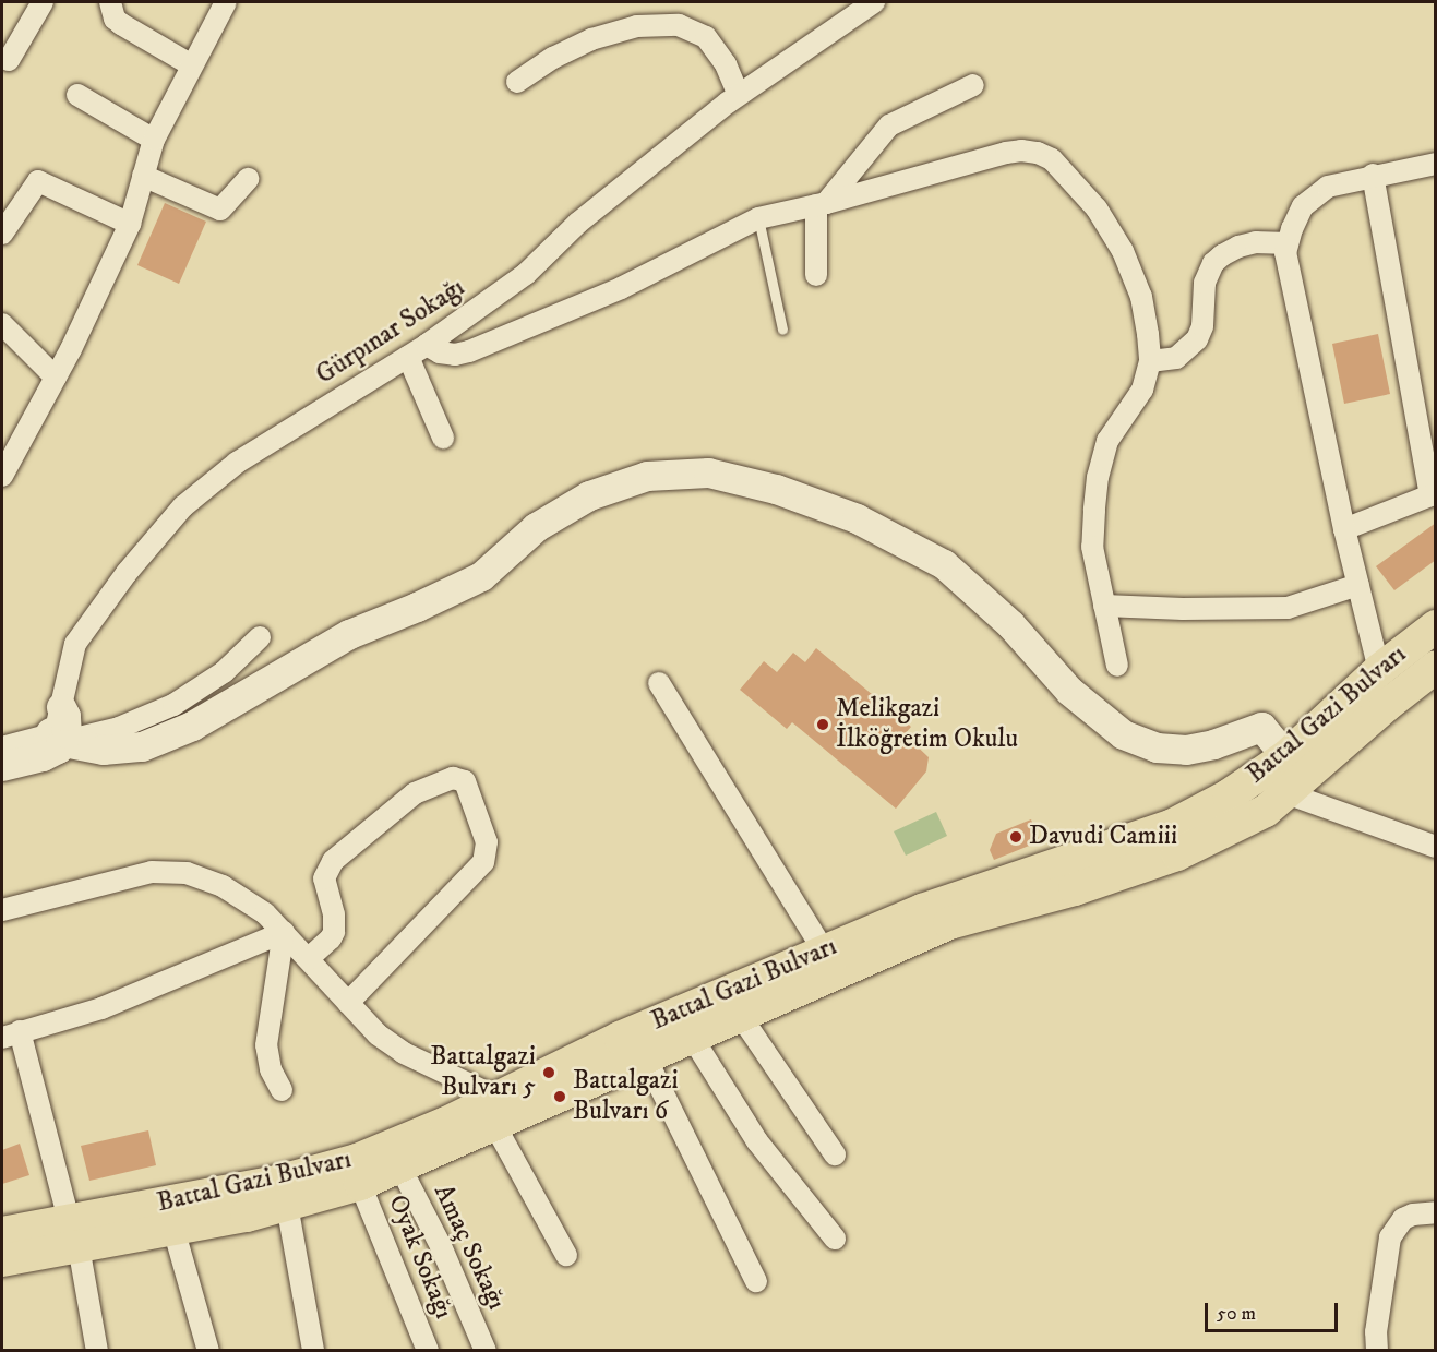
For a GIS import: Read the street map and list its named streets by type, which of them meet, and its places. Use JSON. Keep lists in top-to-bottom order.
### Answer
{
  "streets": {
    "main road": ["Battal Gazi Bulvarı"],
    "street": ["Gürpınar Sokağı", "Amaç Sokağı", "Oyak Sokağı"]
  },
  "crossings": [
    ["Battal Gazi Bulvarı", "Amaç Sokağı"],
    ["Battal Gazi Bulvarı", "Oyak Sokağı"]
  ],
  "places": [
    "Melikgazi İlköğretim Okulu",
    "Davudi Camiii",
    "Battalgazi Bulvarı 5",
    "Battalgazi Bulvarı 6"
  ],
  "scale_bar": "50 m"
}
